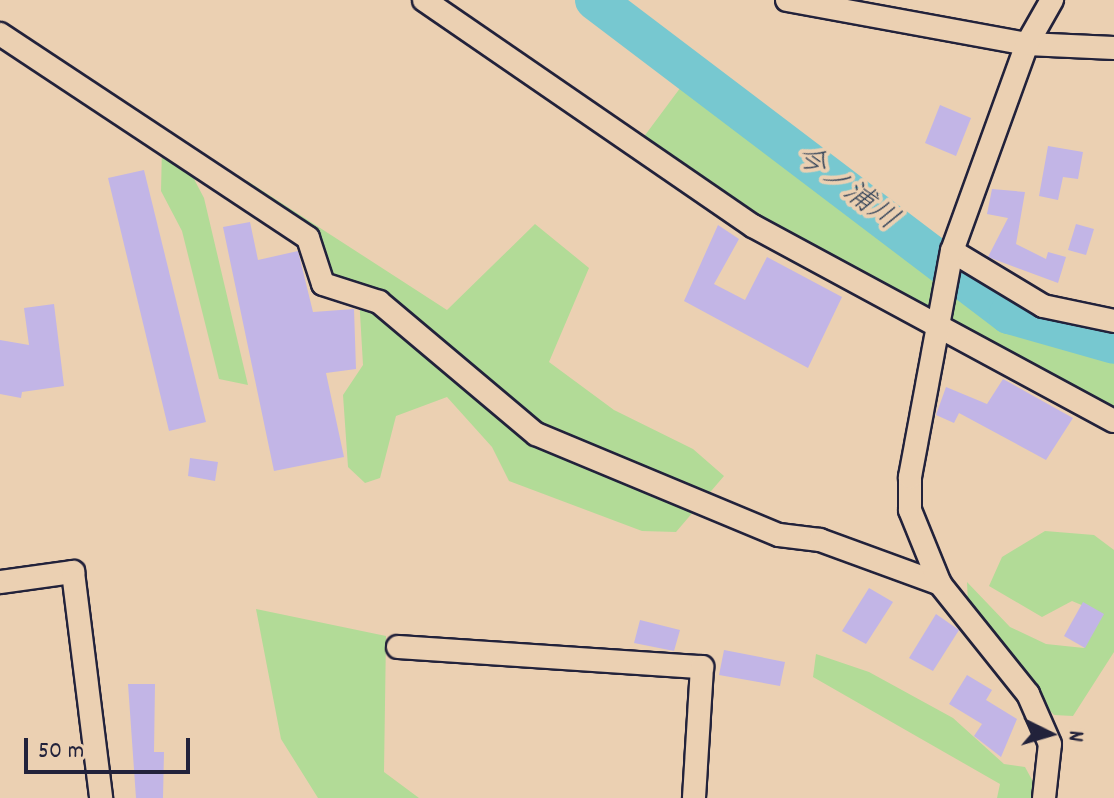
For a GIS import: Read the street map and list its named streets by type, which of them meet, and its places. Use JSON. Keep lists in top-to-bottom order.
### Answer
{
  "water": ["今ノ浦川"],
  "scale_bar": "50 m",
  "north": "right"
}
